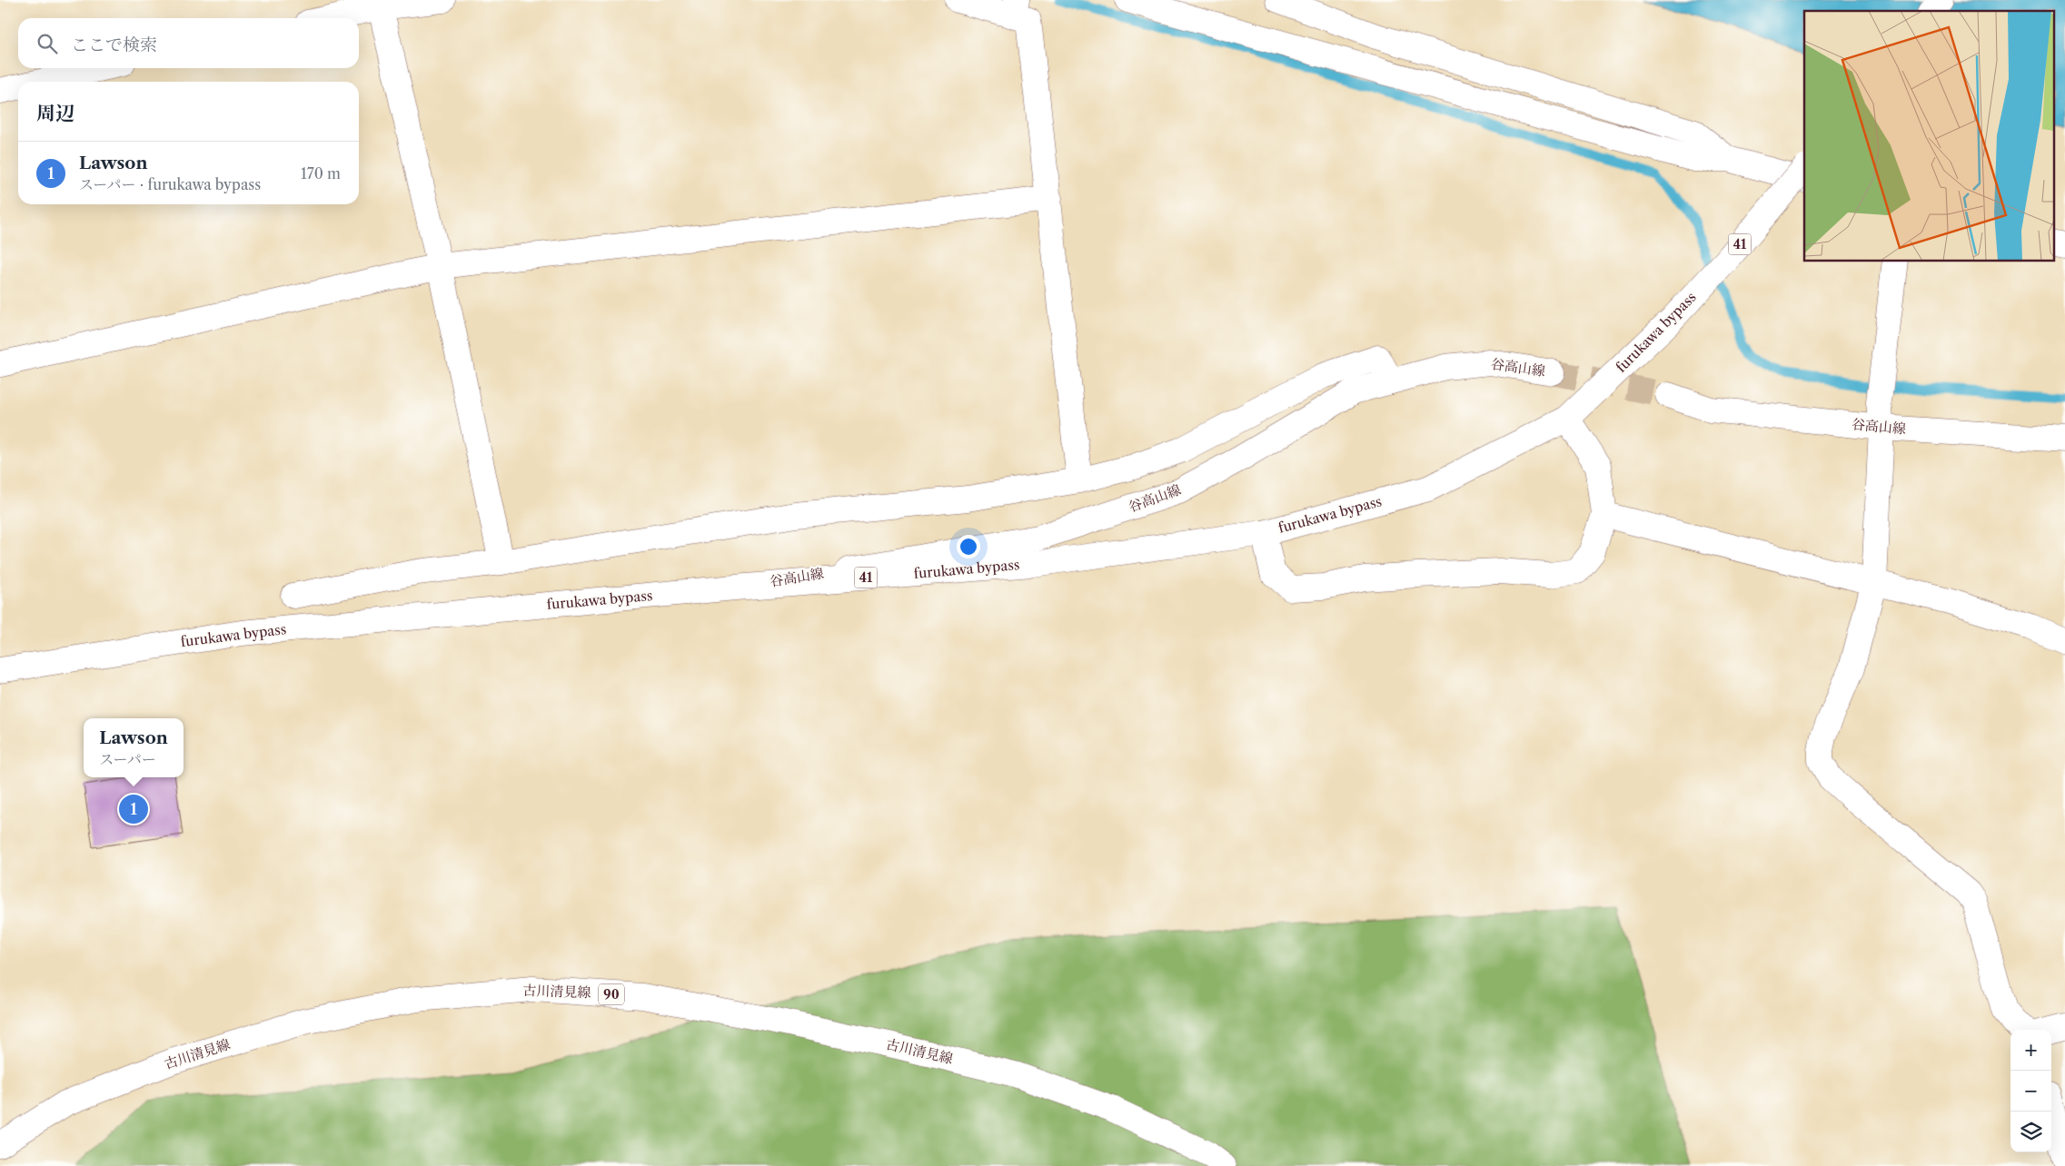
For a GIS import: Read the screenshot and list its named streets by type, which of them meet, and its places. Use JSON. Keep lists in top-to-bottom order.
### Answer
{
  "streets": {
    "main road": [
      "41",
      "furukawa bypass",
      "谷高山線",
      "古川清見線",
      "90"
    ]
  },
  "crossings": [
    ["furukawa bypass", "谷高山線"]
  ],
  "page": {
    "search": "ここで検索",
    "heading": "周辺",
    "list": [
      {
        "mark": "1",
        "name": "Lawson",
        "note": "スーパー · furukawa bypass",
        "value": "170 m"
      }
    ],
    "popup": ["Lawson", "スーパー"],
    "pins": "1",
    "map_buttons": ["+", "−"]
  }
}
